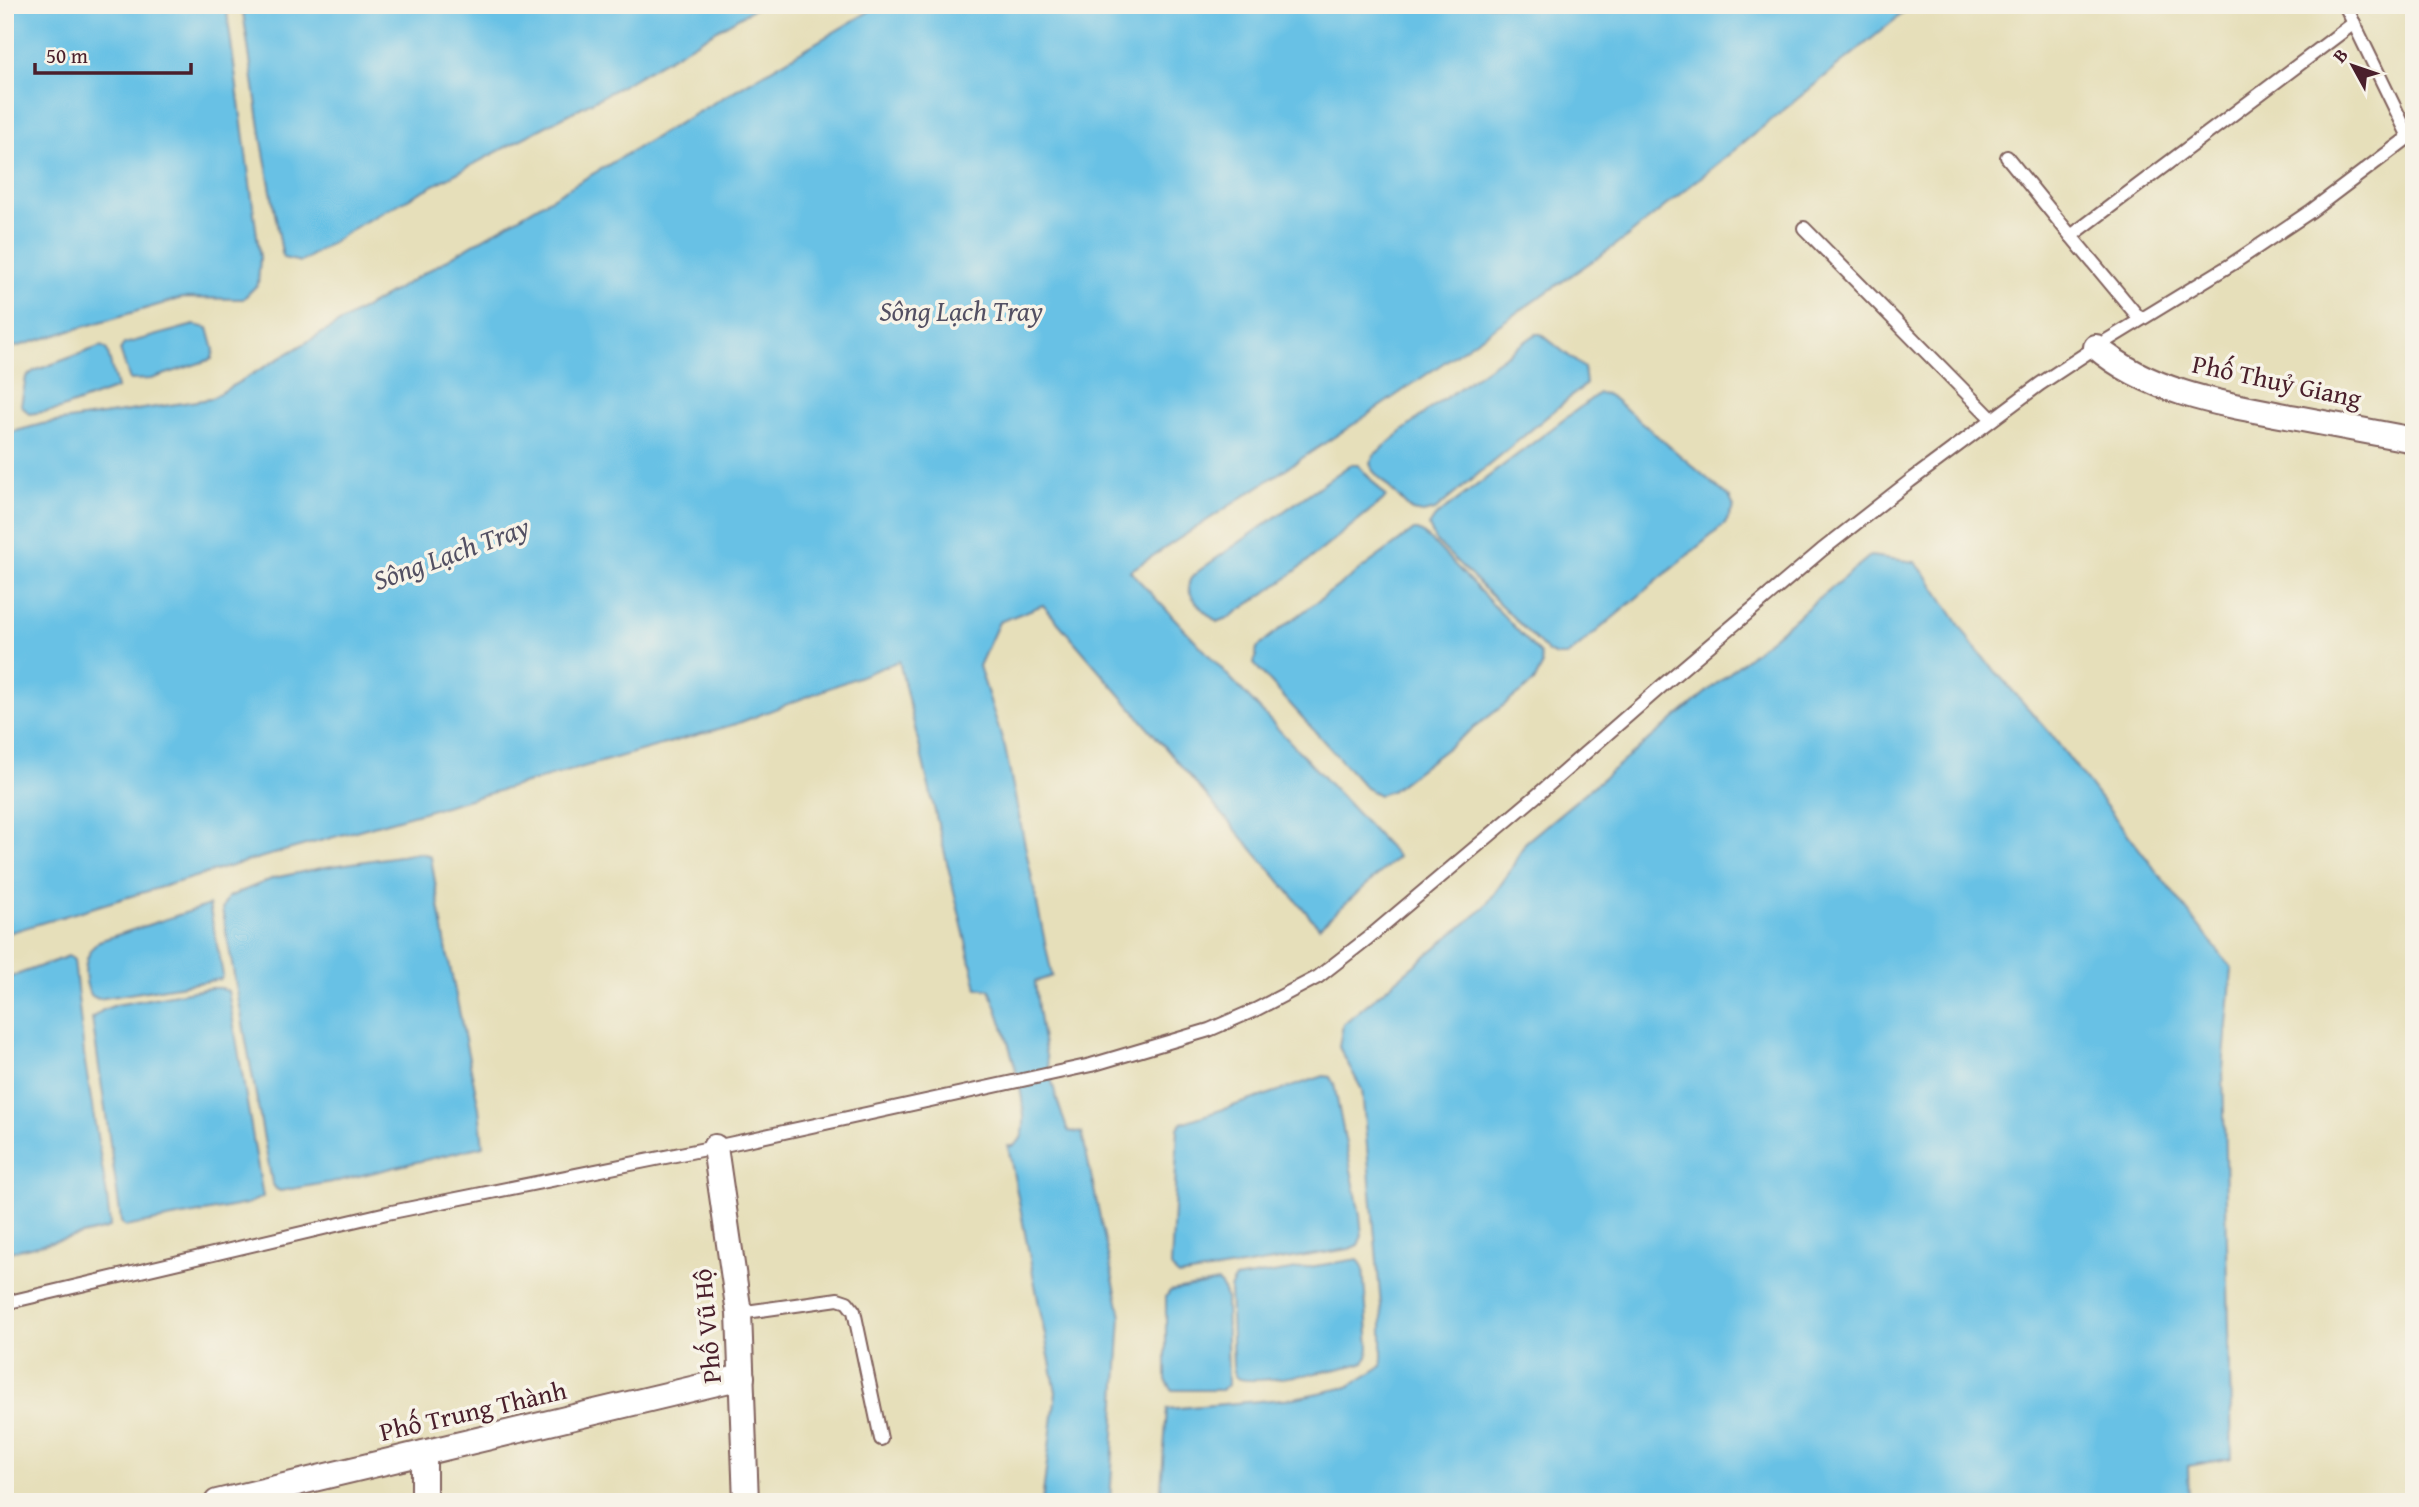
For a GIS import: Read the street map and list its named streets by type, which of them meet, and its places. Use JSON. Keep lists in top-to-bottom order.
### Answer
{
  "streets": {
    "street": ["Phố Thuỷ Giang", "Phố Vũ Hộ", "Phố Trung Thành"]
  },
  "crossings": [
    ["Phố Vũ Hộ", "Phố Trung Thành"]
  ],
  "water": ["Sông Lạch Tray"],
  "scale_bar": "50 m",
  "north": "top left"
}
